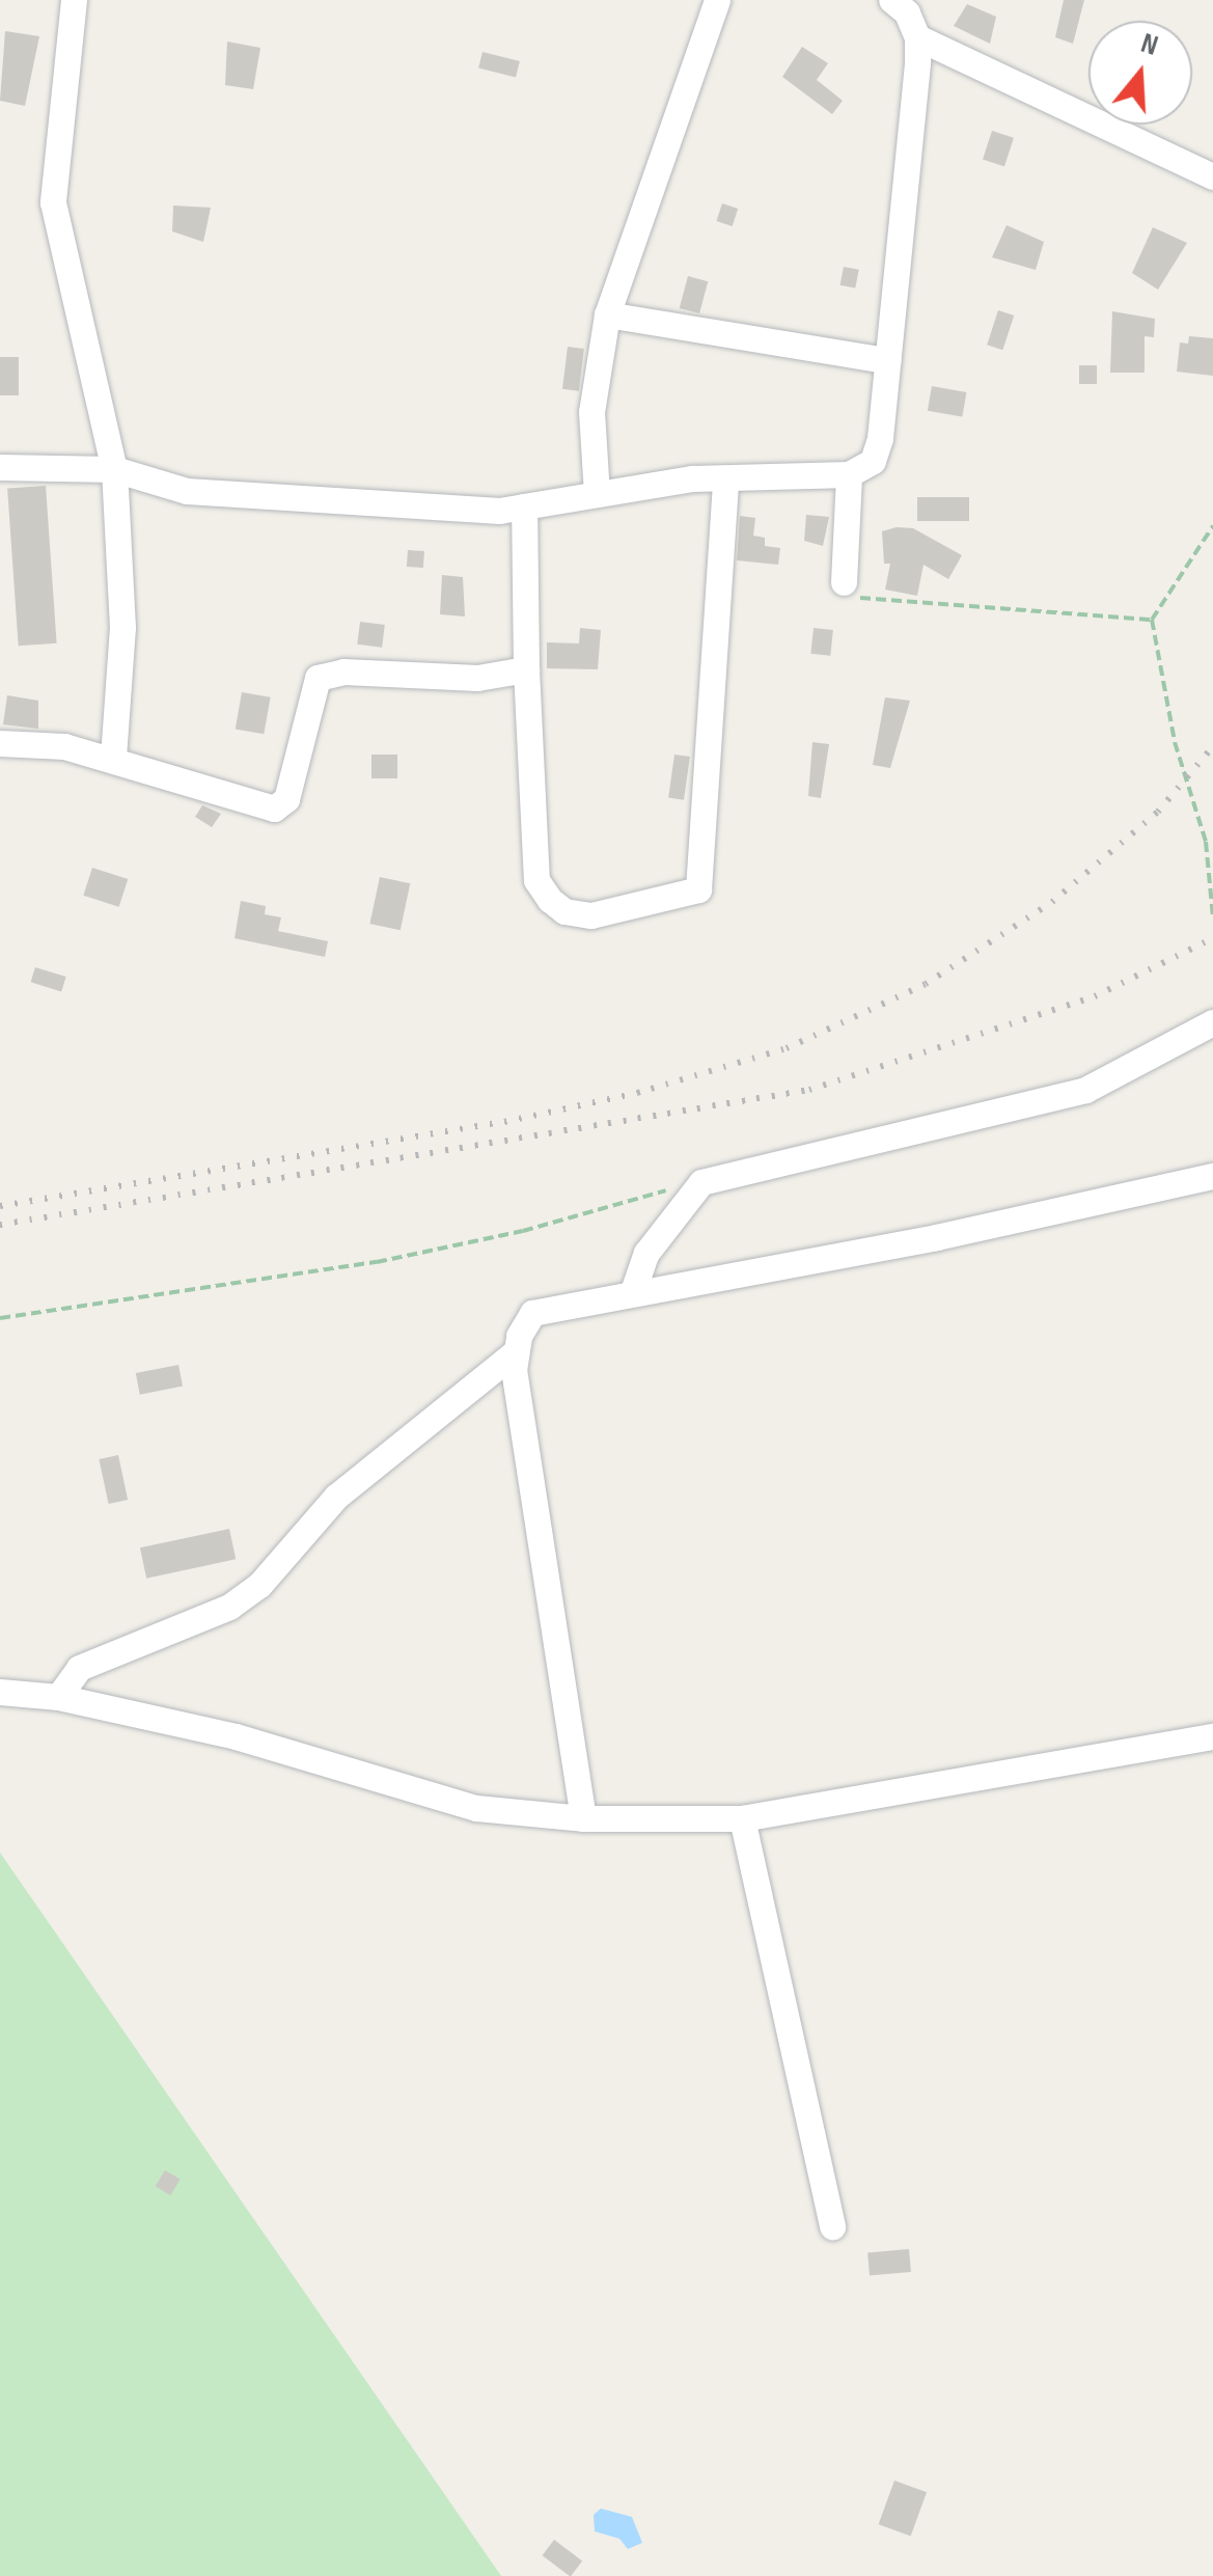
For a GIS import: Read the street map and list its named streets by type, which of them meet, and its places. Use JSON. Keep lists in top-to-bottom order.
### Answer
{
  "north": "top"
}
